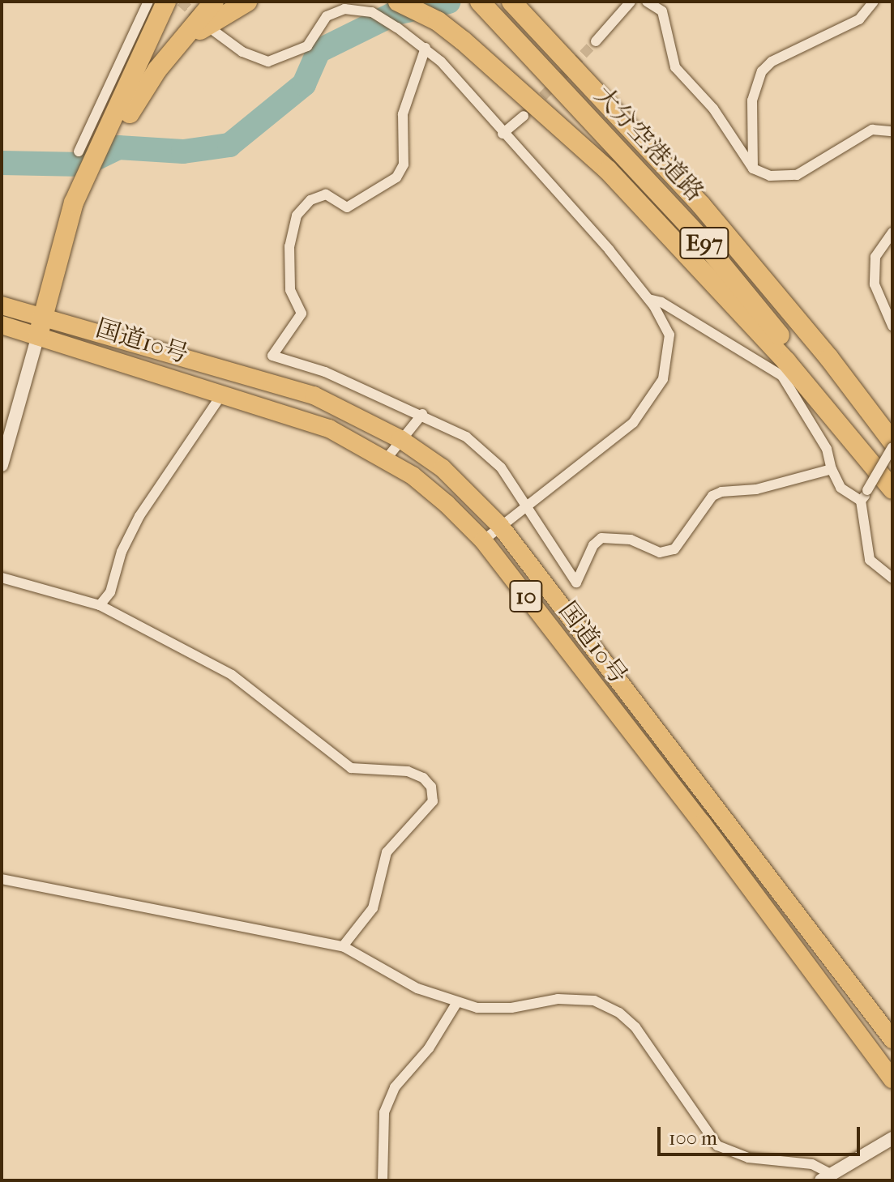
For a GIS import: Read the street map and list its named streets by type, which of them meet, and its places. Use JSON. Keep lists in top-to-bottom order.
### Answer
{
  "streets": {
    "highway": [
      "大分空港道路",
      "E97",
      "国道10号",
      "10"
    ]
  },
  "scale_bar": "100 m"
}
